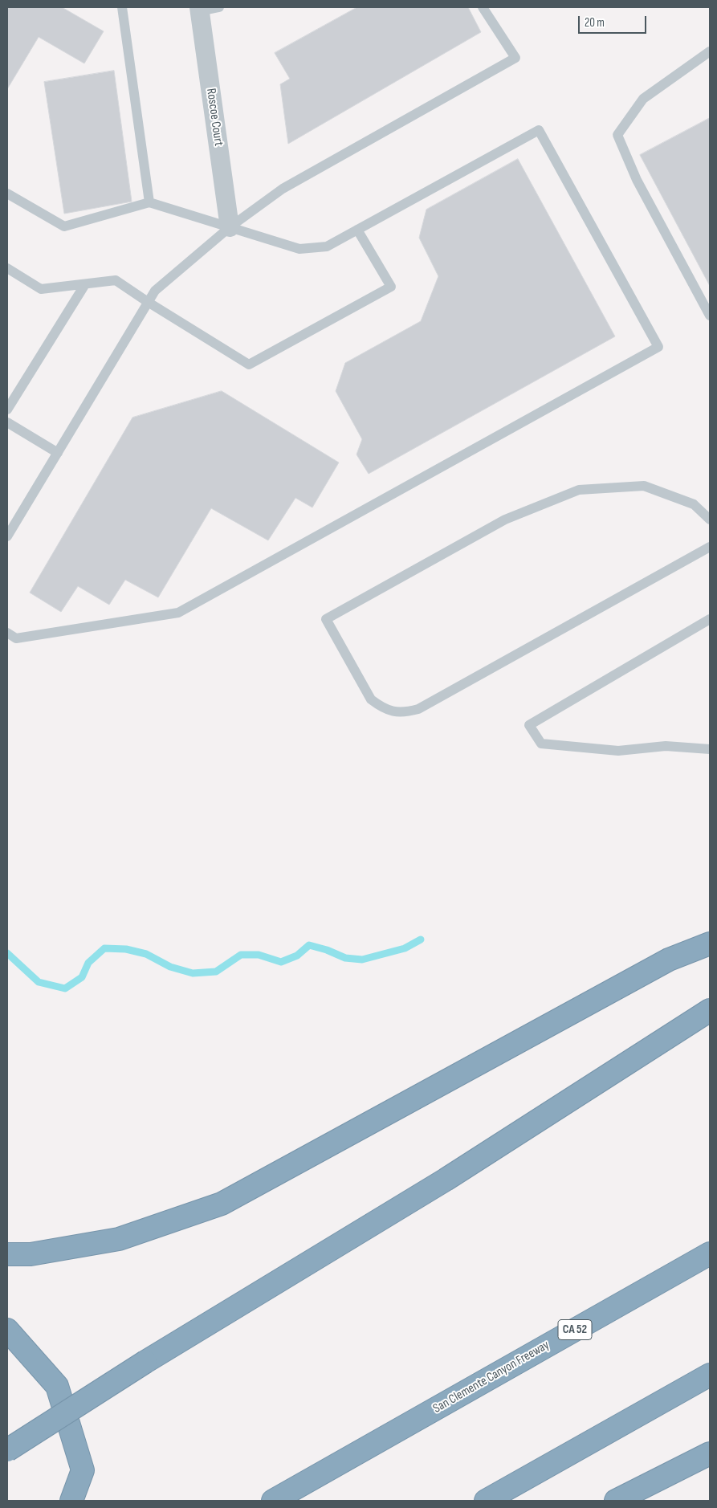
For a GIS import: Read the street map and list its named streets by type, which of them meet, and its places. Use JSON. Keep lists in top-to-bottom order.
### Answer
{
  "streets": {
    "highway": ["CA 52", "San Clemente Canyon Freeway"],
    "street": ["Roscoe Court"]
  },
  "scale_bar": "20 m"
}
